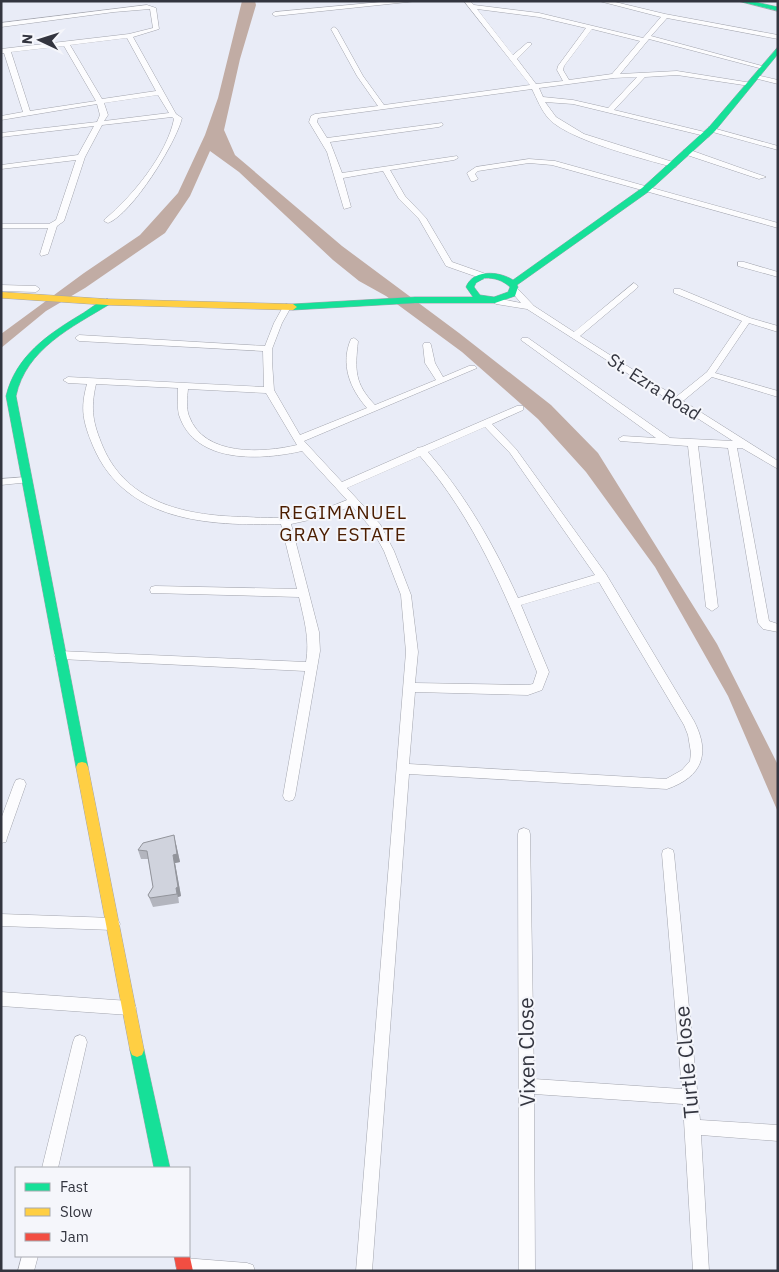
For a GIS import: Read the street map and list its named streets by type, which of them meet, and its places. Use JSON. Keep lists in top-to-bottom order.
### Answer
{
  "streets": {
    "street": ["St. Ezra Road", "Vixen Close", "Turtle Close"]
  },
  "districts": ["REGIMANUEL GRAY ESTATE"],
  "legend": ["Fast", "Slow", "Jam"],
  "north": "left"
}
